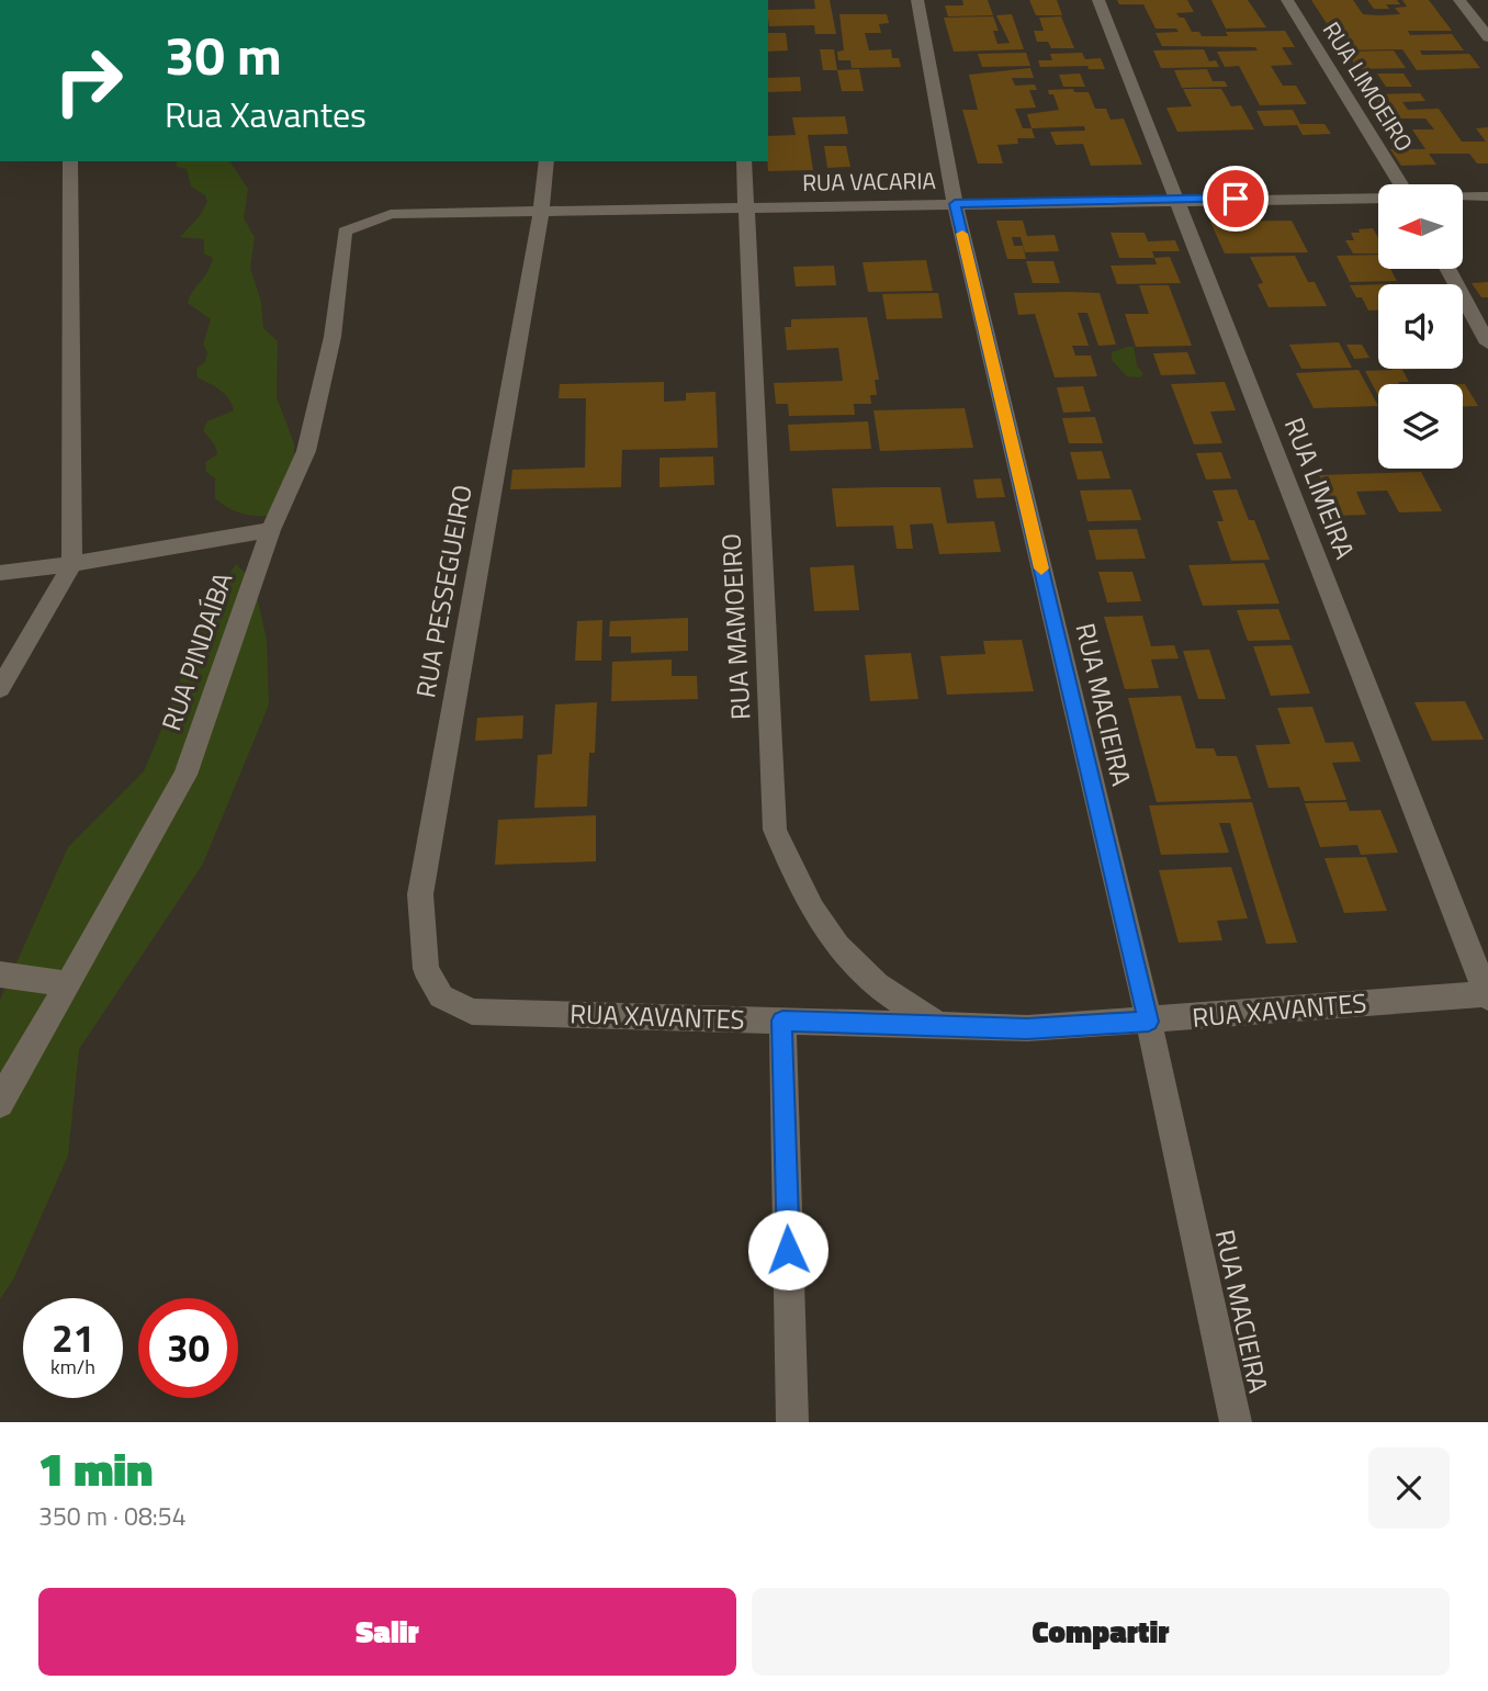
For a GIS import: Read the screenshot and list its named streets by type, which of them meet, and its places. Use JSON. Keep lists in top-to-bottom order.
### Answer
{
  "streets": {
    "street": [
      "RUA LIMOEIRO",
      "RUA VACARIA",
      "RUA LIMEIRA",
      "RUA PESSEGUEIRO",
      "RUA MAMOEIRO",
      "RUA PINDAÍBA",
      "RUA MACIEIRA",
      "RUA XAVANTES"
    ]
  },
  "crossings": [
    ["RUA VACARIA", "RUA LIMEIRA"],
    ["RUA VACARIA", "RUA PESSEGUEIRO"],
    ["RUA VACARIA", "RUA MAMOEIRO"],
    ["RUA VACARIA", "RUA PINDAÍBA"],
    ["RUA VACARIA", "RUA MACIEIRA"],
    ["RUA LIMEIRA", "RUA XAVANTES"],
    ["RUA PESSEGUEIRO", "RUA XAVANTES"],
    ["RUA MAMOEIRO", "RUA XAVANTES"],
    ["RUA MACIEIRA", "RUA XAVANTES"]
  ],
  "north": "left",
  "page": {
    "turn": ["30 m", "Rua Xavantes"],
    "speed": "21 km/h",
    "limit": "30",
    "heading": ["1 min", "350 m · 08:54"],
    "buttons": ["Salir", "Compartir"]
  }
}
